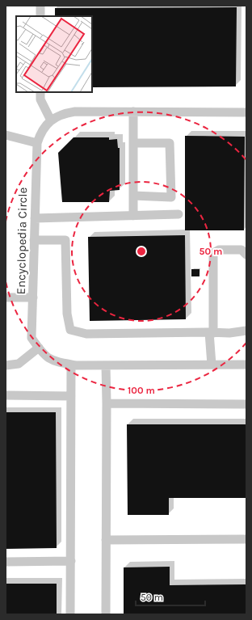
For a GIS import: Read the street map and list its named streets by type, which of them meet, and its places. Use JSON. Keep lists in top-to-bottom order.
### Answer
{
  "streets": {
    "street": ["Encyclopedia Circle"]
  },
  "scale_bar": "50 m",
  "rings": ["50 m", "100 m"]
}
